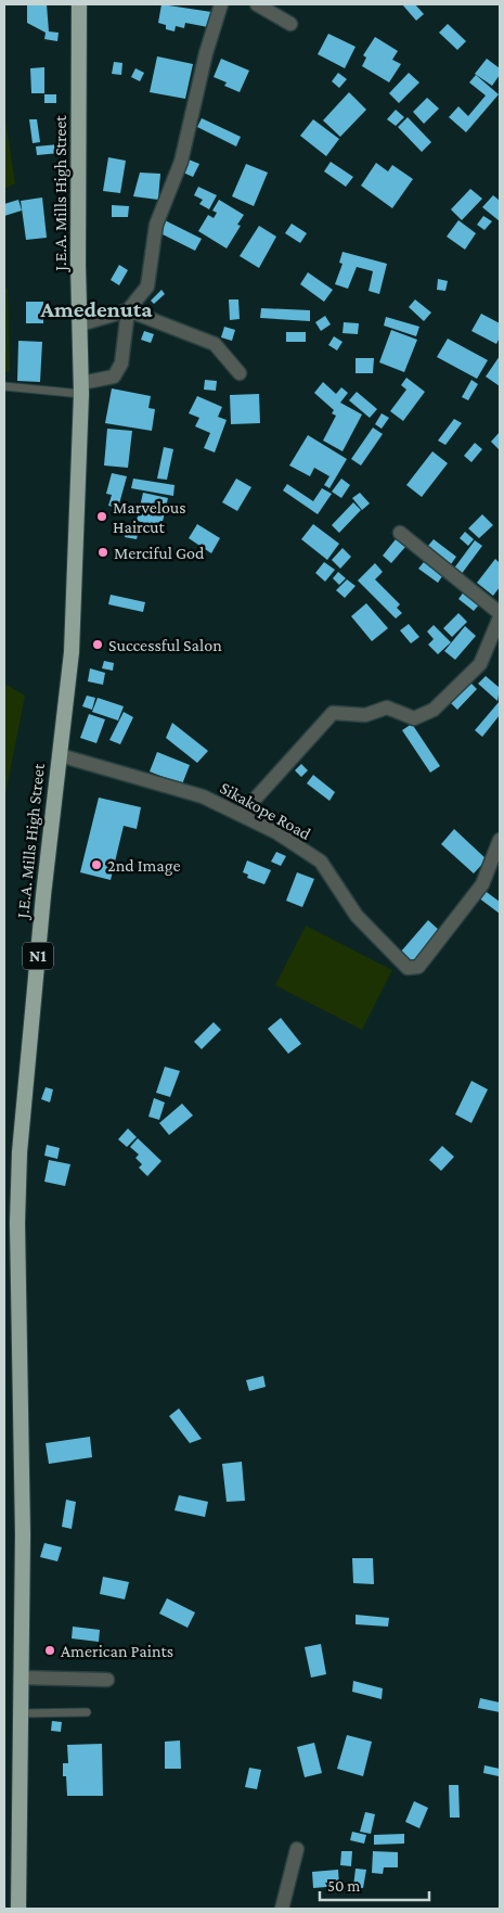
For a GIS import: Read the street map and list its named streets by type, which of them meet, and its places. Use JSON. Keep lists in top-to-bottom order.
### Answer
{
  "streets": {
    "highway": ["J.E.A. Mills High Street", "N1"],
    "street": ["Sikakope Road"]
  },
  "crossings": [
    ["J.E.A. Mills High Street", "Sikakope Road"]
  ],
  "districts": ["Amedenuta"],
  "places": [
    "Marvelous Haircut",
    "Merciful God",
    "Successful Salon",
    "2nd Image",
    "American Paints"
  ],
  "scale_bar": "50 m"
}
